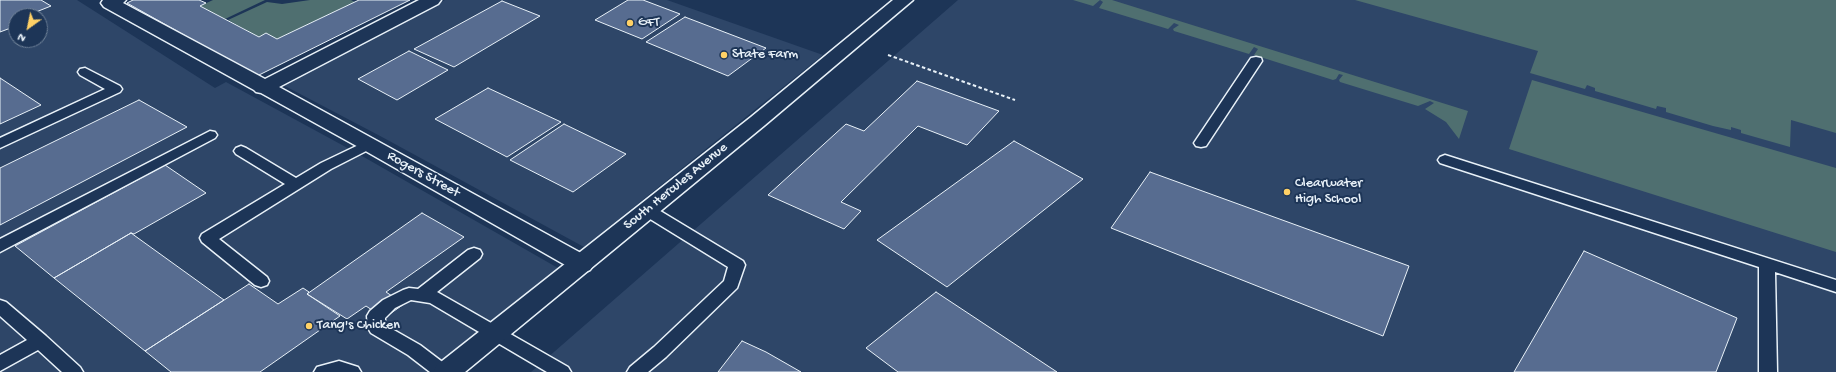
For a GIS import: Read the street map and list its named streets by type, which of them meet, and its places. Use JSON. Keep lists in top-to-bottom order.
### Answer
{
  "streets": {
    "street": ["Rogers Street", "South Hercules Avenue"]
  },
  "crossings": [
    ["Rogers Street", "South Hercules Avenue"]
  ],
  "places": [
    "GFT",
    "State Farm",
    "Clearwater High School",
    "Tang's Chicken"
  ],
  "north": "bottom left"
}
